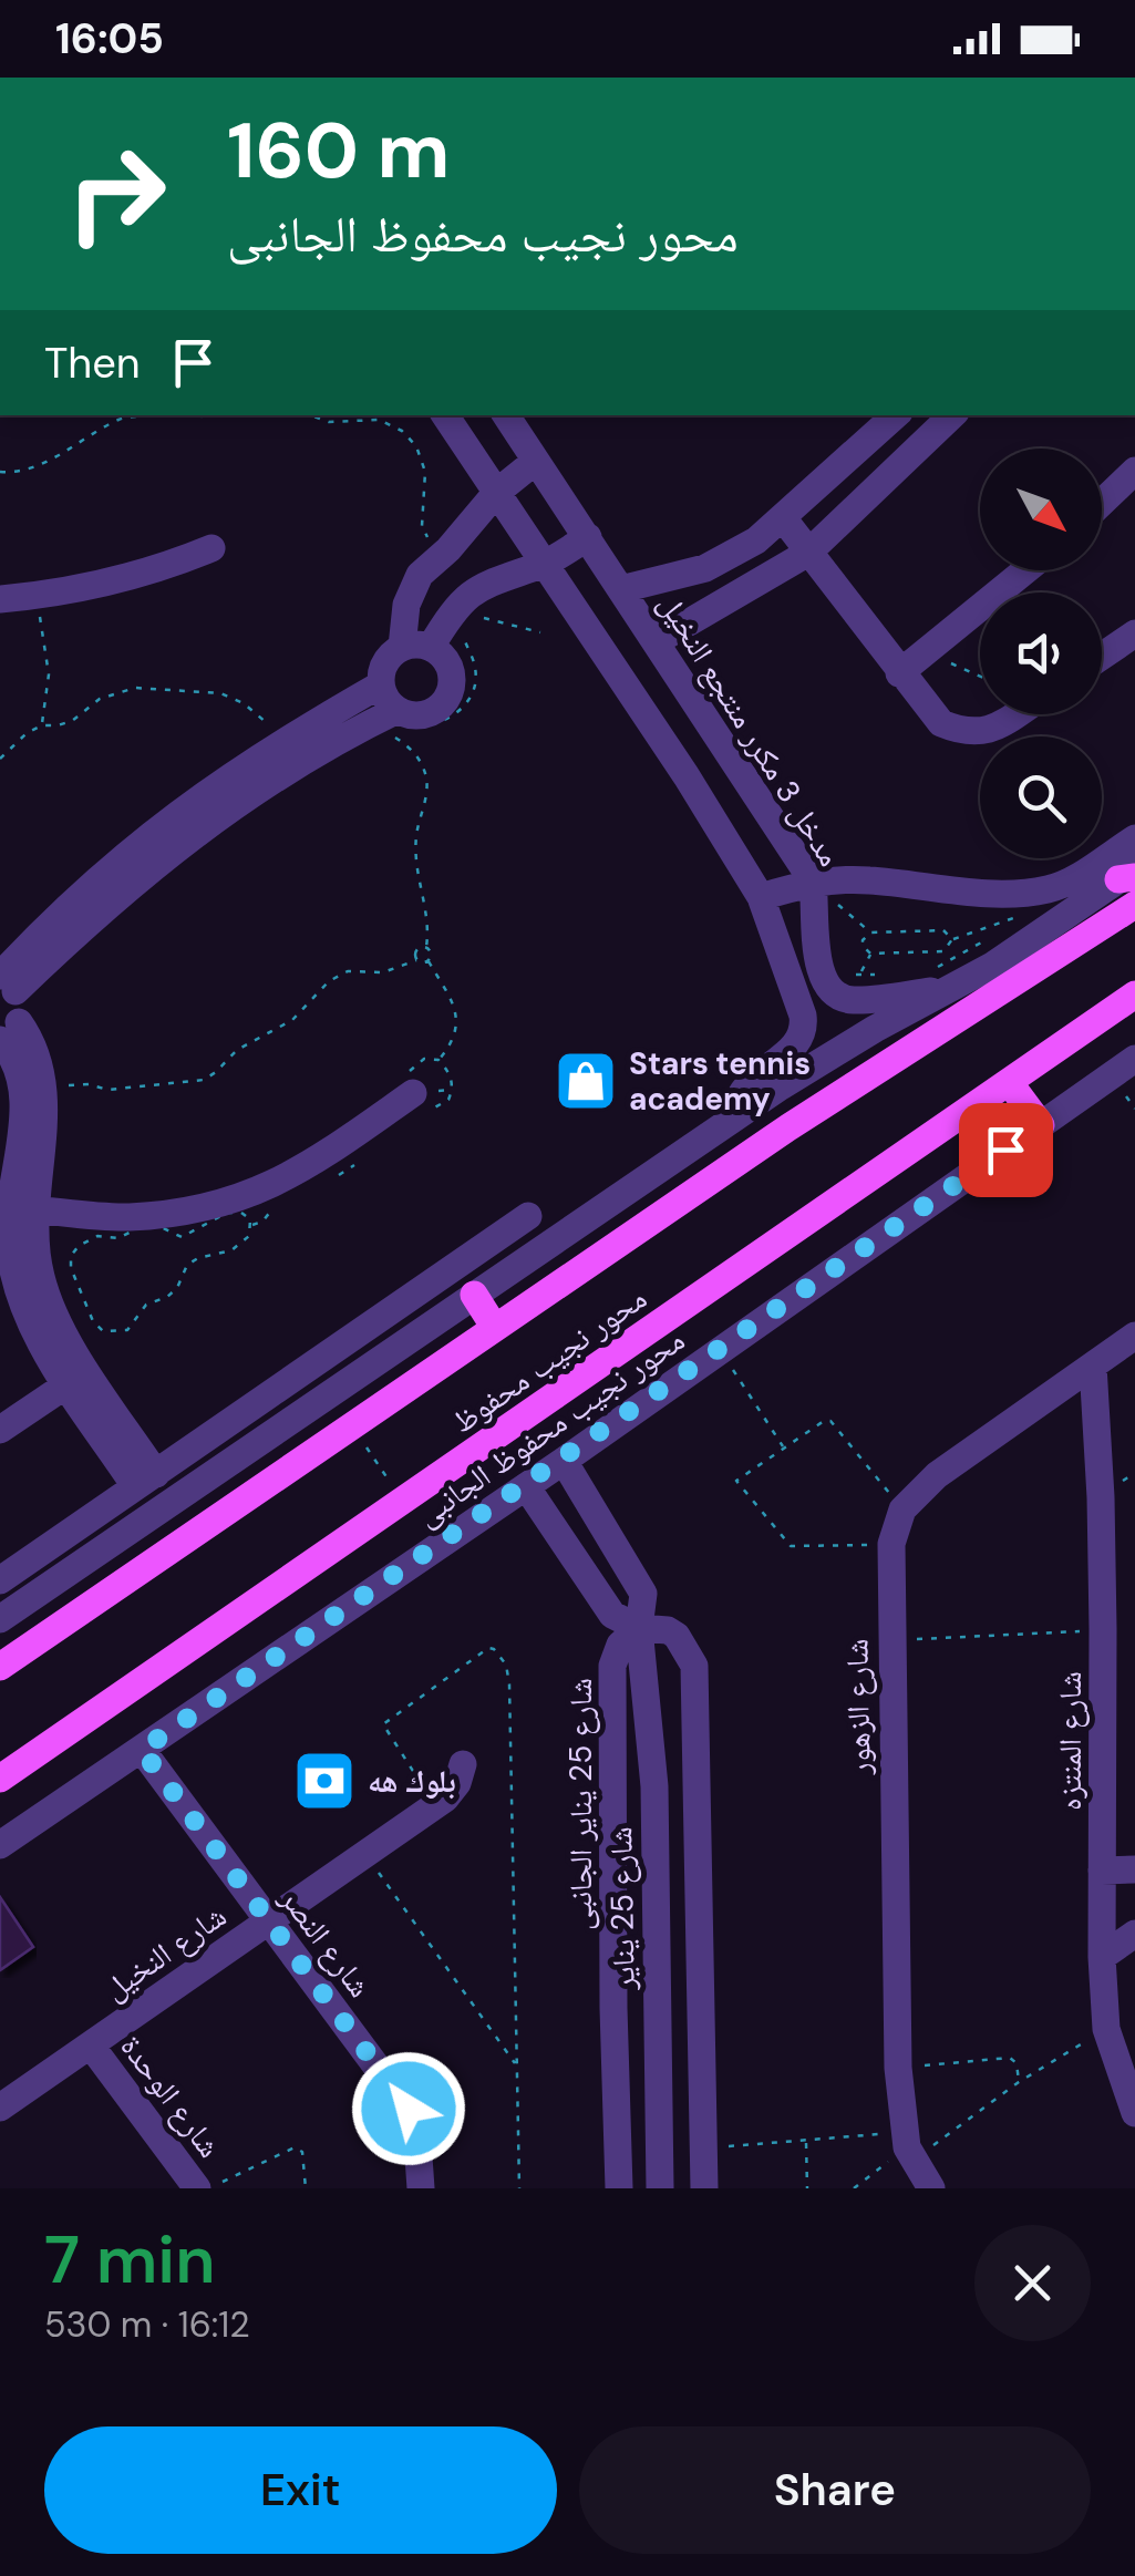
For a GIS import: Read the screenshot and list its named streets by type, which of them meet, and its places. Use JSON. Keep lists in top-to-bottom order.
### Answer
{
  "streets": {
    "main road": ["محور نجيب محفوظ"],
    "street": [
      "مدخل 3 مكرر منتجع النخيل",
      "محور نجيب محفوظ الجانبى",
      "شارع الزهور",
      "شارع المنتزه",
      "شارع 25 يناير الجانبى",
      "شارع 25 يناير",
      "شارع النصر",
      "شارع النخيل",
      "شارع الوحدة"
    ]
  },
  "crossings": [
    ["محور نجيب محفوظ الجانبى", "شارع 25 يناير"],
    ["محور نجيب محفوظ الجانبى", "شارع النصر"],
    ["شارع الزهور", "شارع المنتزه"],
    ["شارع 25 يناير الجانبى", "شارع 25 يناير"],
    ["شارع النصر", "شارع النخيل"],
    ["شارع النخيل", "شارع الوحدة"]
  ],
  "places": {
    "shop": ["Stars tennis academy"],
    "bank": ["بلوك هه"]
  },
  "north": "bottom right",
  "page": {
    "status": "16:05",
    "turn": ["160 m", "محور نجيب محفوظ الجانبى"],
    "then": "Then",
    "heading": ["7 min", "530 m · 16:12"],
    "buttons": ["Exit", "Share"]
  }
}
